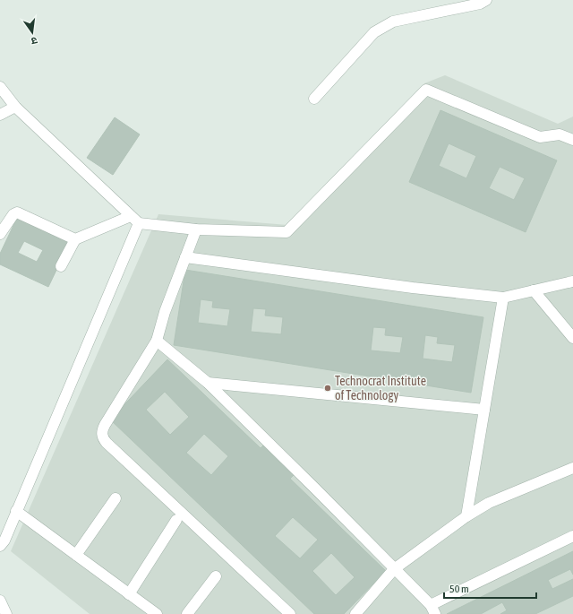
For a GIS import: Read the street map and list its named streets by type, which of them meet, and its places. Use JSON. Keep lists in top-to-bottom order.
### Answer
{
  "places": ["Technocrat Institute of Technology"],
  "scale_bar": "50 m",
  "north": "bottom"
}
